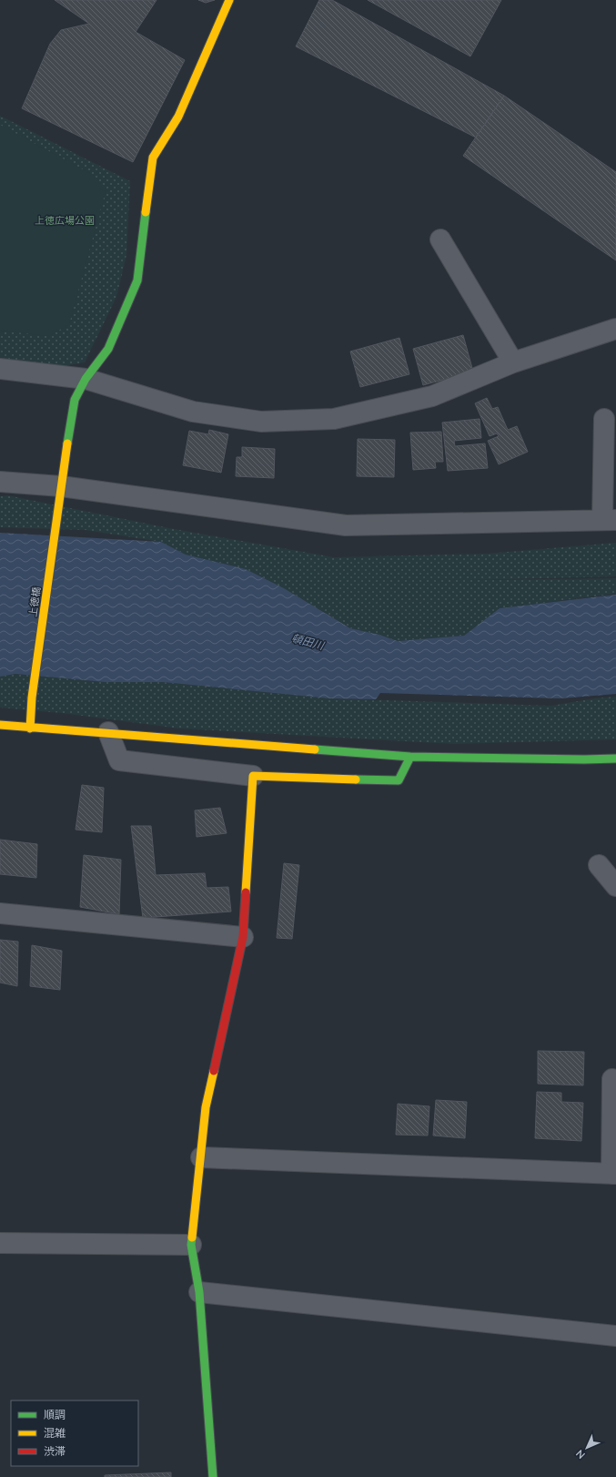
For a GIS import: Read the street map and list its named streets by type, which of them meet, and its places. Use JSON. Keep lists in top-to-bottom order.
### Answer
{
  "streets": {
    "street": ["上徳橋"]
  },
  "water": ["頓田川"],
  "parks": ["上徳広場公園"],
  "legend": ["順調", "混雑", "渋滞"],
  "north": "bottom left"
}
